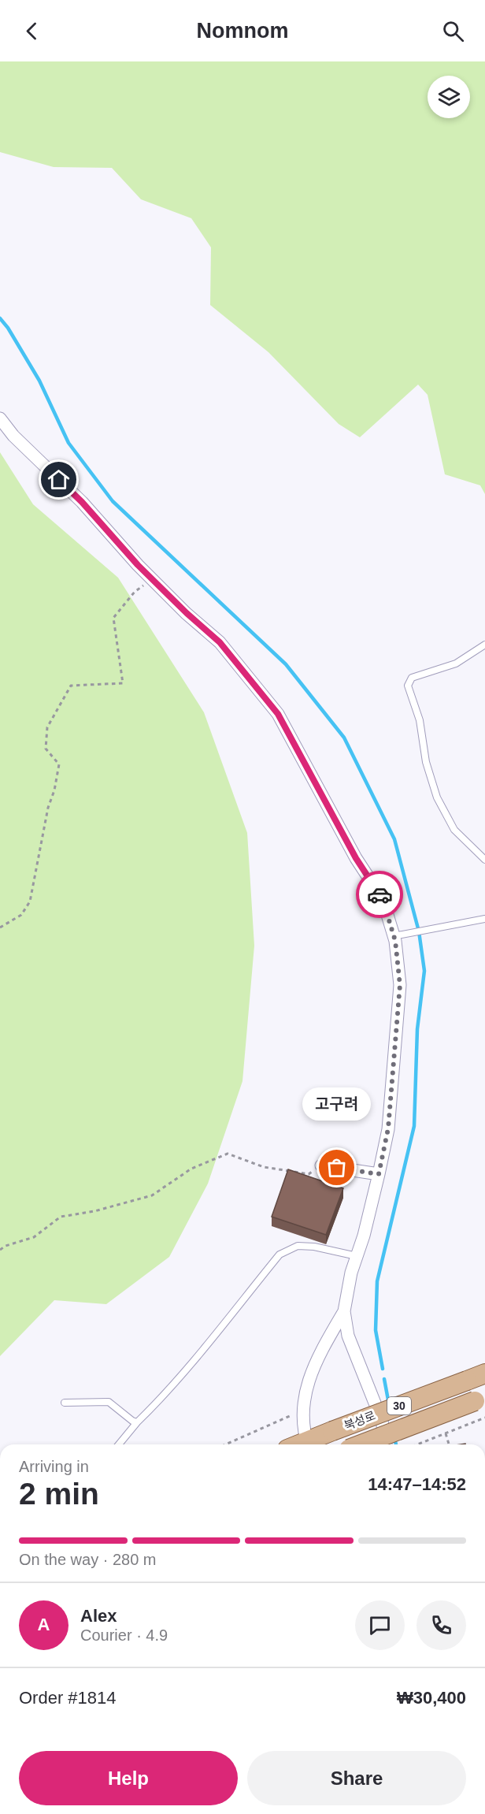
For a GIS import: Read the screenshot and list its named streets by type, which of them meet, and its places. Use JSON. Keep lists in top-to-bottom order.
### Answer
{
  "streets": {
    "main road": ["30", "북성로"]
  },
  "places": ["고구려"],
  "page": {
    "header": "Nomnom",
    "bubble": "고구려",
    "heading": ["2 min", "Arriving in", "14:47–14:52"],
    "panel": [
      "Alex",
      "Courier · 4.9",
      "Order #1814",
      "₩30,400"
    ],
    "bar": "On the way · 280 m",
    "round": "A",
    "buttons": ["Help", "Share"]
  }
}
